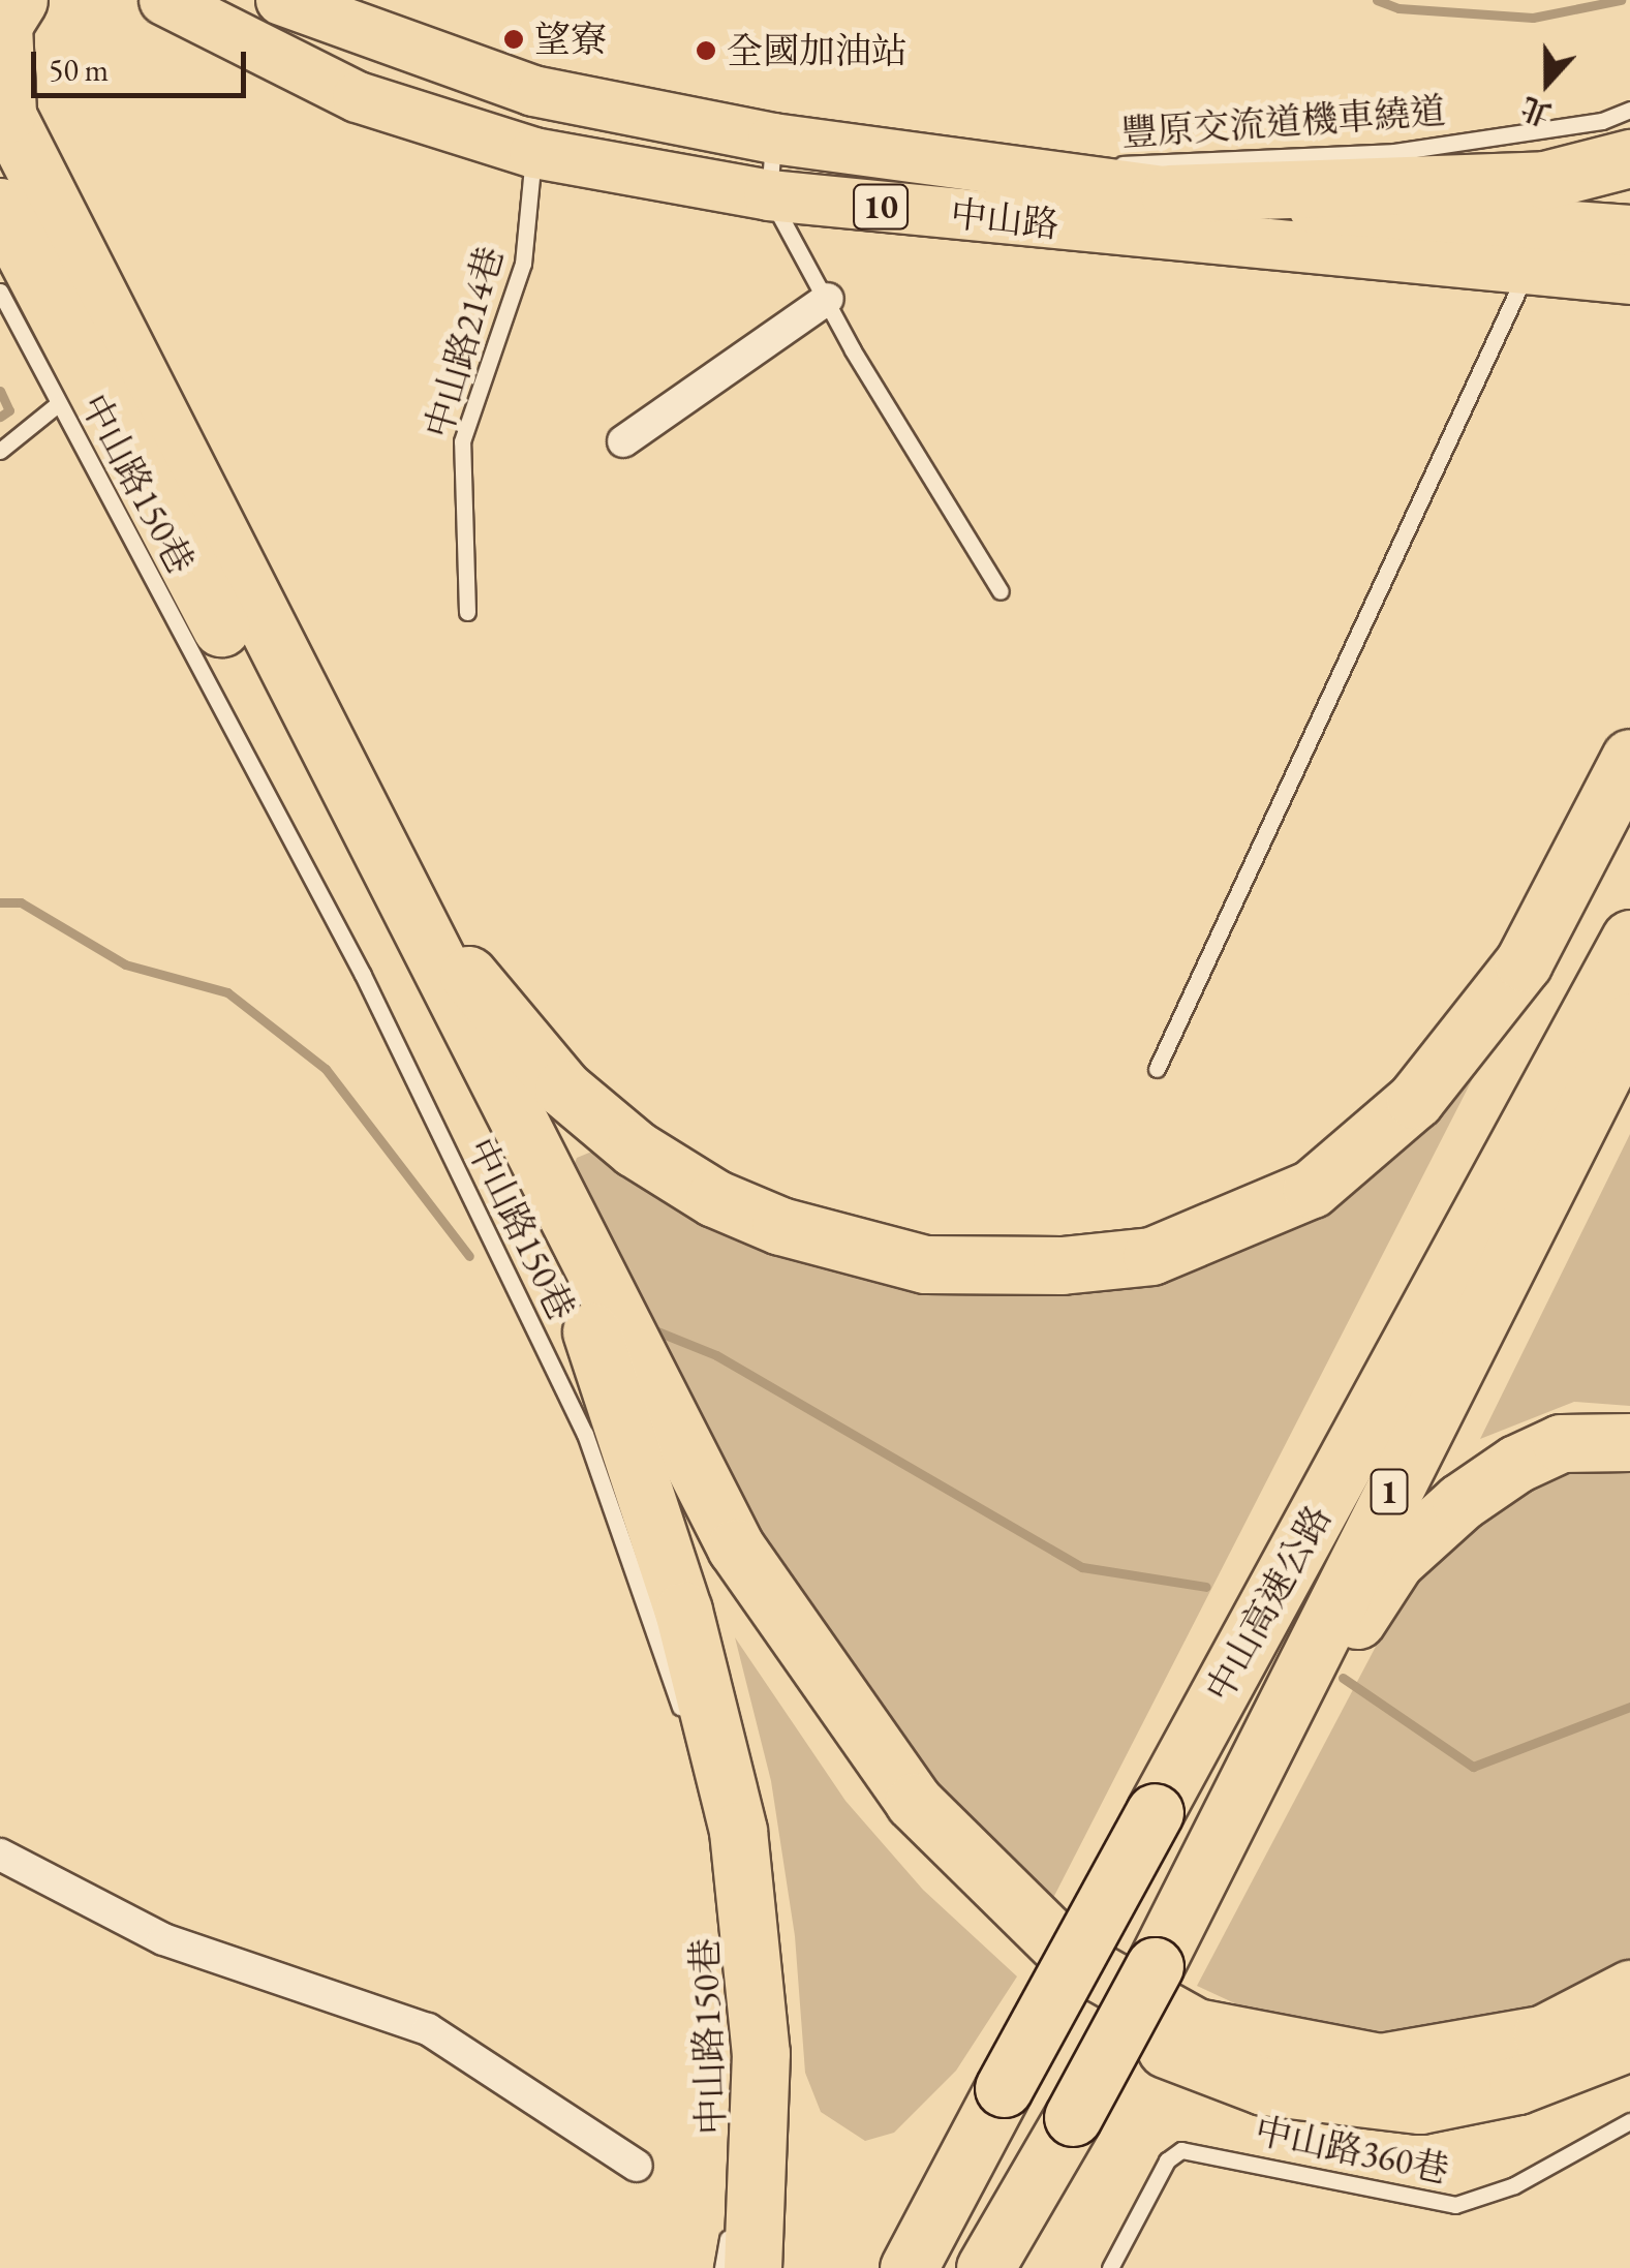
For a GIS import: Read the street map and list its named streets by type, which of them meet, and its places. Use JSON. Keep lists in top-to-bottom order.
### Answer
{
  "streets": {
    "highway": ["1", "中山高速公路"],
    "main road": ["10", "中山路"],
    "lane": [
      "豐原交流道機車繞道",
      "中山路214巷",
      "中山路150巷",
      "中山路360巷"
    ]
  },
  "crossings": [
    ["豐原交流道機車繞道", "中山路"],
    ["中山路", "中山路214巷"]
  ],
  "places": ["望寮", "全國加油站"],
  "scale_bar": "50 m",
  "north": "bottom"
}
